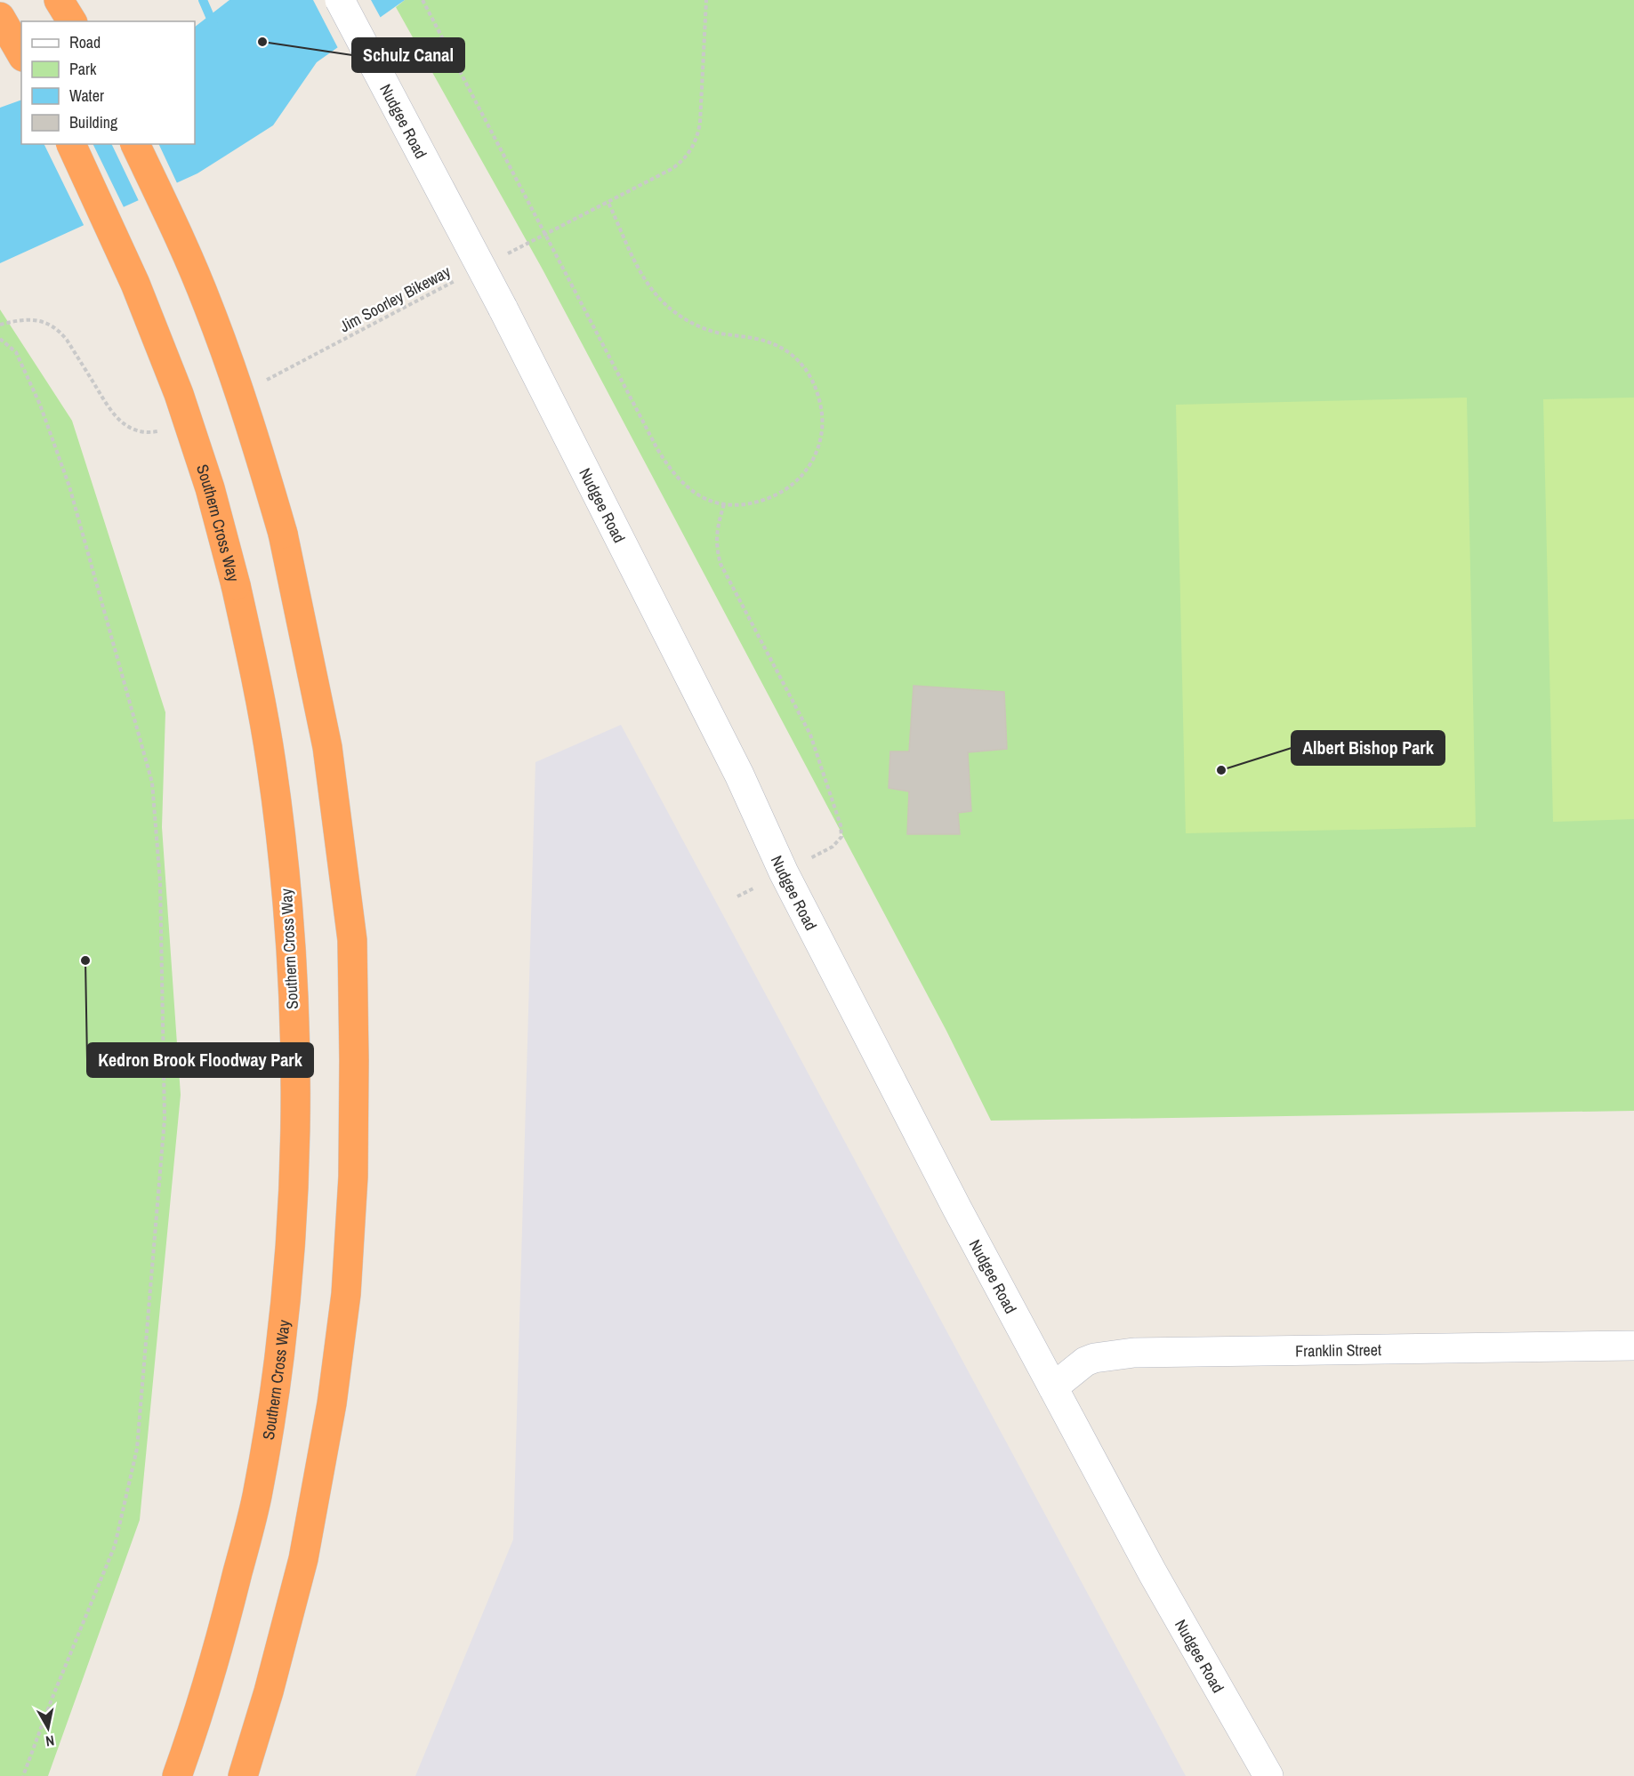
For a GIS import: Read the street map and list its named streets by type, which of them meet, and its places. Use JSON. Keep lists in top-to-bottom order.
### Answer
{
  "streets": {
    "highway": ["Southern Cross Way"],
    "main road": ["Nudgee Road", "Franklin Street"],
    "path": ["Jim Soorley Bikeway"]
  },
  "crossings": [
    ["Nudgee Road", "Franklin Street"]
  ],
  "places": ["Schulz Canal", "Albert Bishop Park", "Kedron Brook Floodway Park"],
  "legend": [
    "Road",
    "Park",
    "Water",
    "Building"
  ],
  "north": "bottom"
}
